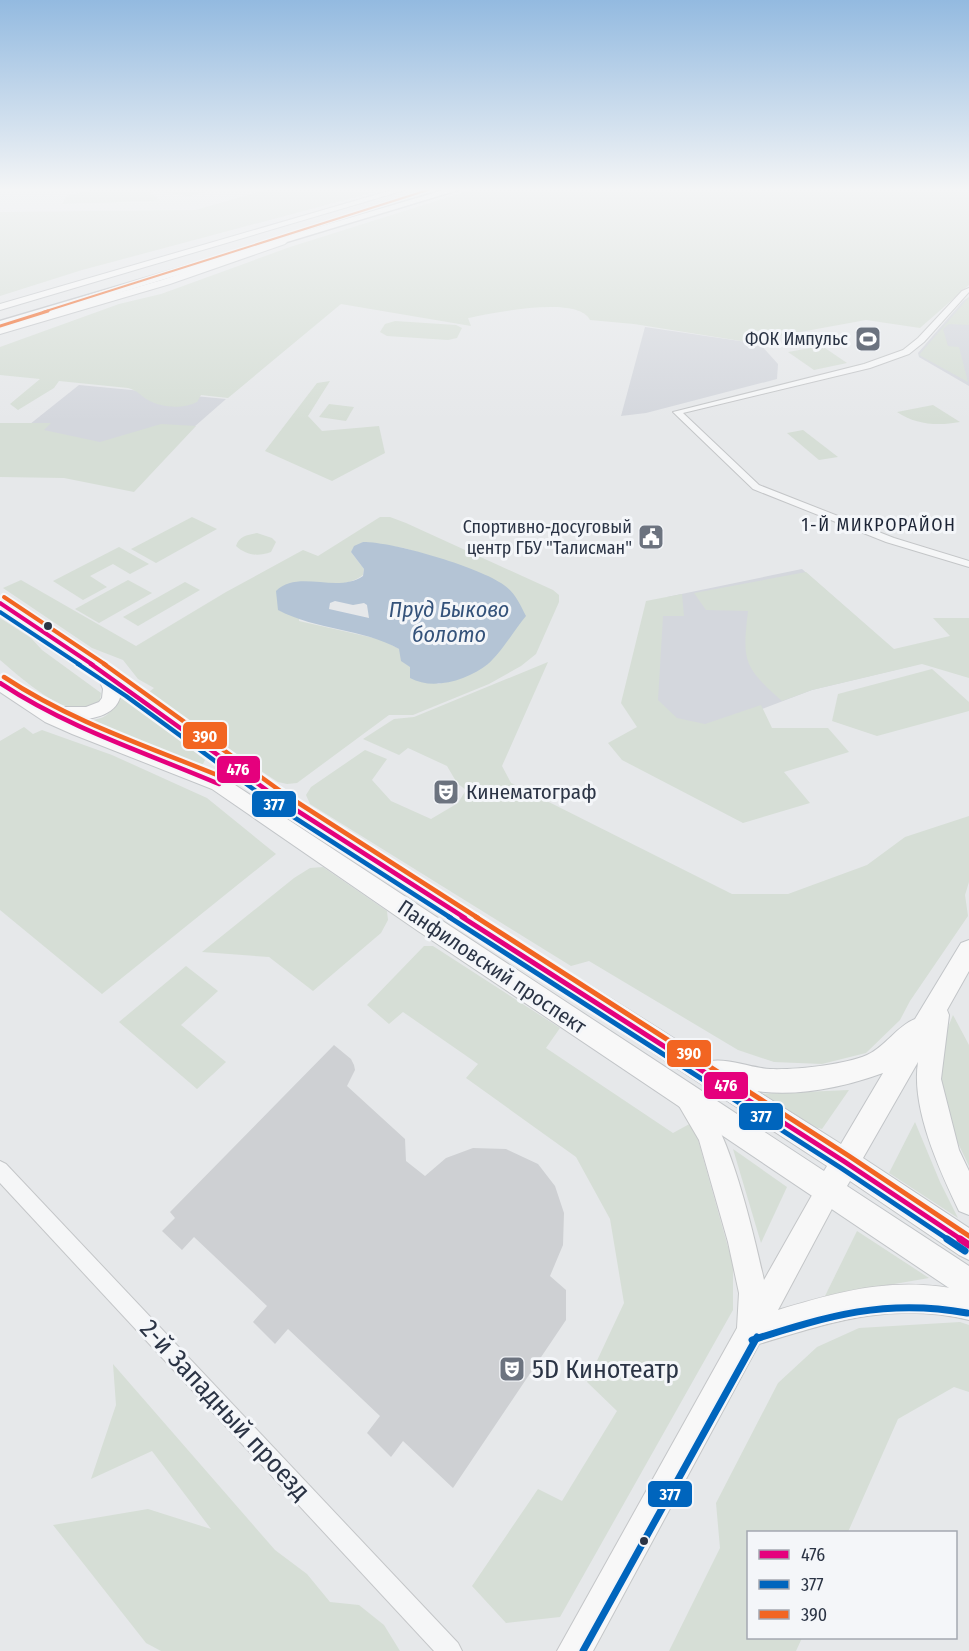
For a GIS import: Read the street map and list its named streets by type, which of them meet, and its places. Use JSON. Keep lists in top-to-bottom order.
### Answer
{
  "streets": {
    "main road": ["Панфиловский проспект"],
    "street": ["2-й Западный проезд"]
  },
  "districts": ["1-Й МИКРОРАЙОН"],
  "water": ["Пруд Быково болото"],
  "places": {
    "sports": ["ФОК Импульс"],
    "public building": ["Спортивно-досуговый центр ГБУ \"Талисман\""],
    "theatre": ["Кинематограф", "5D Кинотеатр"]
  },
  "lines": ["transit line 390", "transit line 476", "transit line 377"],
  "legend": ["476", "377", "390"]
}
